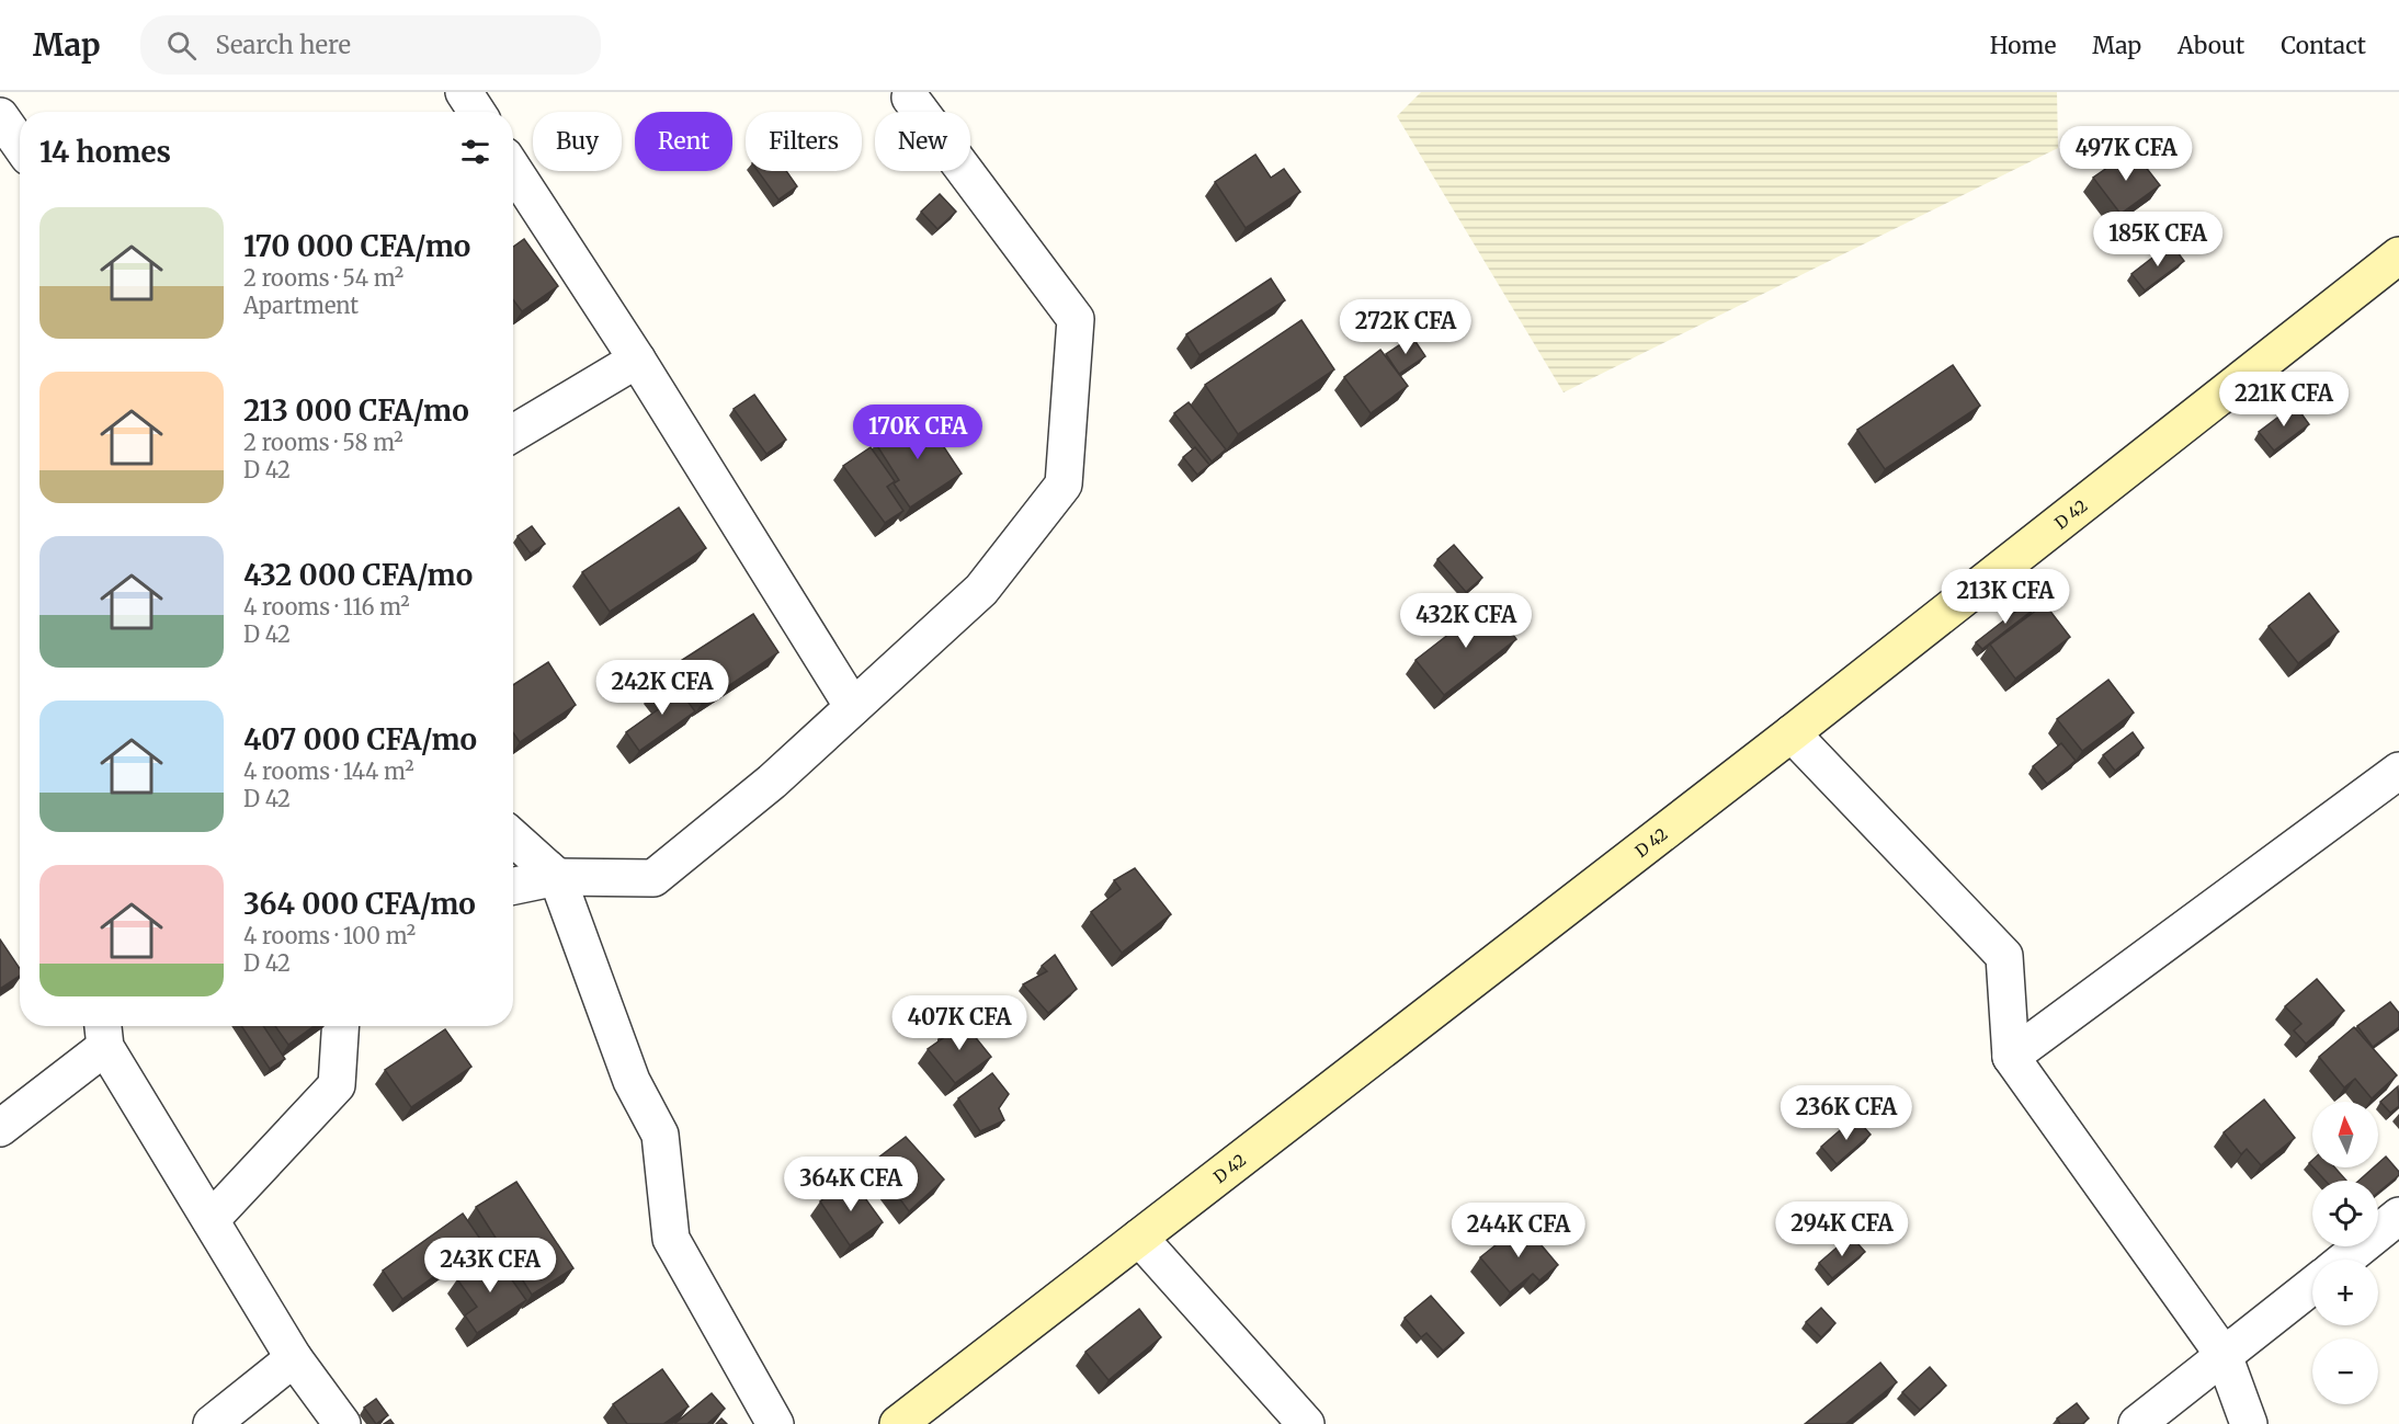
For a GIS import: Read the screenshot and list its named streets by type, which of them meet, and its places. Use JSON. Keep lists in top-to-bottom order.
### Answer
{
  "streets": {
    "street": ["D 42"]
  },
  "north": "top",
  "page": {
    "header": "Map",
    "search": "Search here",
    "nav": [
      "Home",
      "Map",
      "About",
      "Contact"
    ],
    "chip": [
      "Buy",
      "Rent",
      "Filters",
      "New"
    ],
    "heading": "14 homes",
    "price": [
      "497K CFA",
      "185K CFA",
      "272K CFA",
      "221K CFA",
      "170K CFA",
      "213K CFA",
      "432K CFA",
      "242K CFA",
      "407K CFA",
      "236K CFA",
      "364K CFA",
      "294K CFA",
      "244K CFA",
      "243K CFA"
    ],
    "list": [
      {
        "name": "170 000 CFA/mo",
        "note": "2 rooms · 54 m² · Apartment"
      },
      {
        "name": "213 000 CFA/mo",
        "note": "2 rooms · 58 m² · D 42"
      },
      {
        "name": "432 000 CFA/mo",
        "note": "4 rooms · 116 m² · D 42"
      },
      {
        "name": "407 000 CFA/mo",
        "note": "4 rooms · 144 m² · D 42"
      },
      {
        "name": "364 000 CFA/mo",
        "note": "4 rooms · 100 m² · D 42"
      }
    ],
    "map_buttons": ["+", "−"]
  }
}
